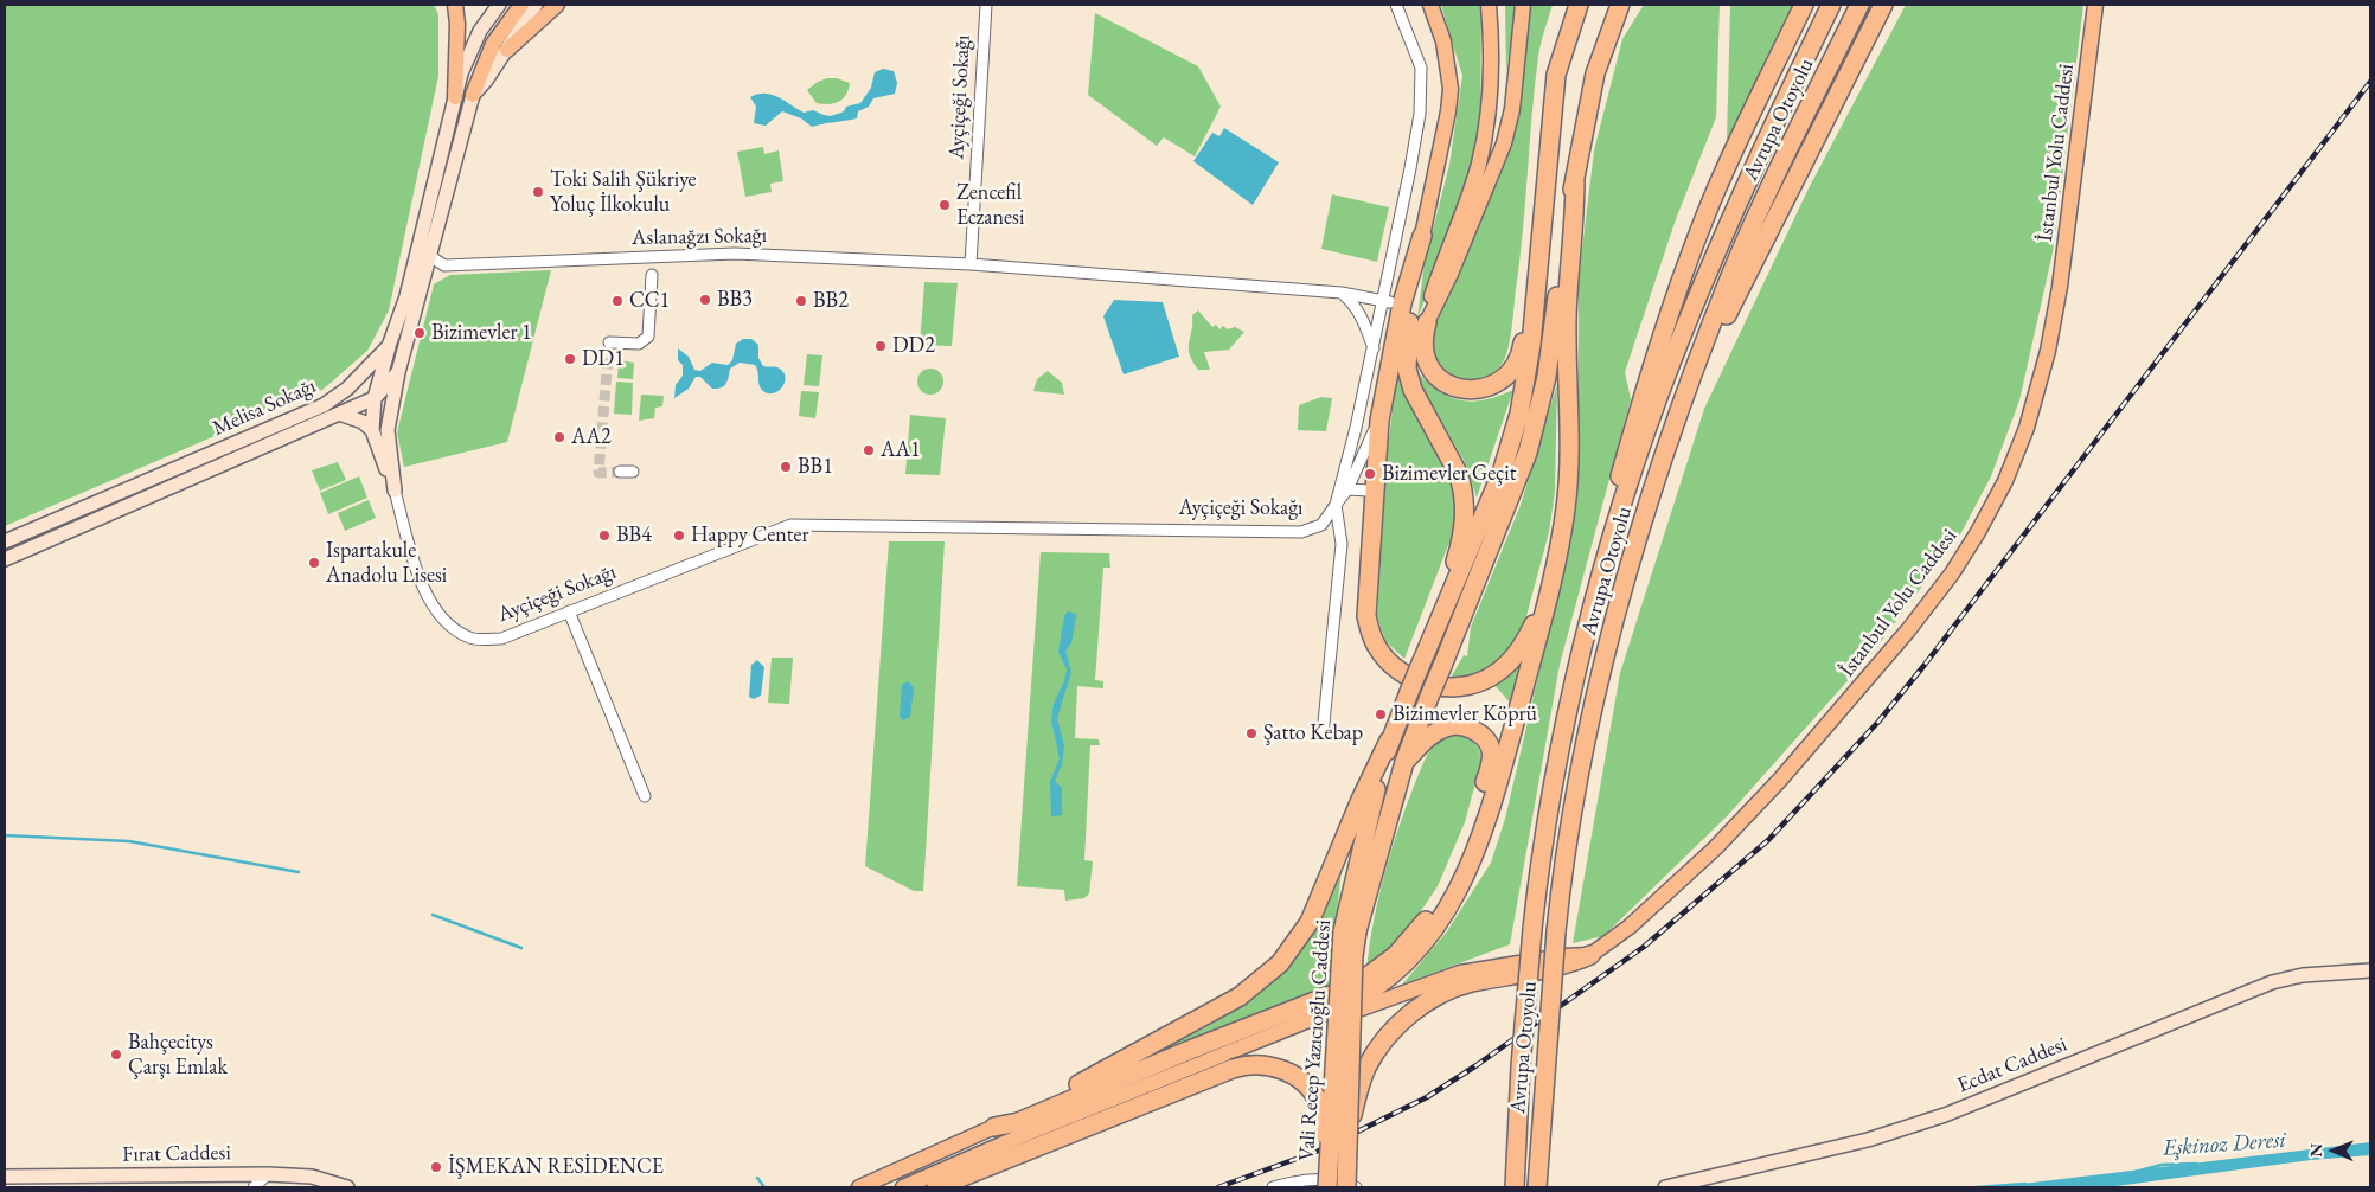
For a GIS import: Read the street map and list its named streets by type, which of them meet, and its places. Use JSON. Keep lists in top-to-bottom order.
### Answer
{
  "streets": {
    "highway": ["Avrupa Otoyolu", "Vali Recep Yazıcıoğlu Caddesi"],
    "main road": ["İstanbul Yolu Caddesi"],
    "street": [
      "Ayçiçeği Sokağı",
      "Aslanağzı Sokağı",
      "Melisa Sokağı",
      "Ecdat Caddesi",
      "Fırat Caddesi"
    ]
  },
  "crossings": [
    ["Ayçiçeği Sokağı", "Aslanağzı Sokağı"],
    ["Ayçiçeği Sokağı", "Melisa Sokağı"]
  ],
  "water": ["Eşkinoz Deresi"],
  "places": [
    "Toki Salih Şükriye Yoluç İlkokulu",
    "Zencefil Eczanesi",
    "BB3",
    "CC1",
    "BB2",
    "Bizimevler 1",
    "DD2",
    "DD1",
    "AA2",
    "AA1",
    "BB1",
    "Bizimevler Geçit",
    "BB4",
    "Happy Center",
    "Ispartakule Anadolu Lisesi",
    "Bizimevler Köprü",
    "Şatto Kebap",
    "Bahçecitys Çarşı Emlak",
    "İŞMEKAN RESİDENCE"
  ],
  "north": "left"
}
